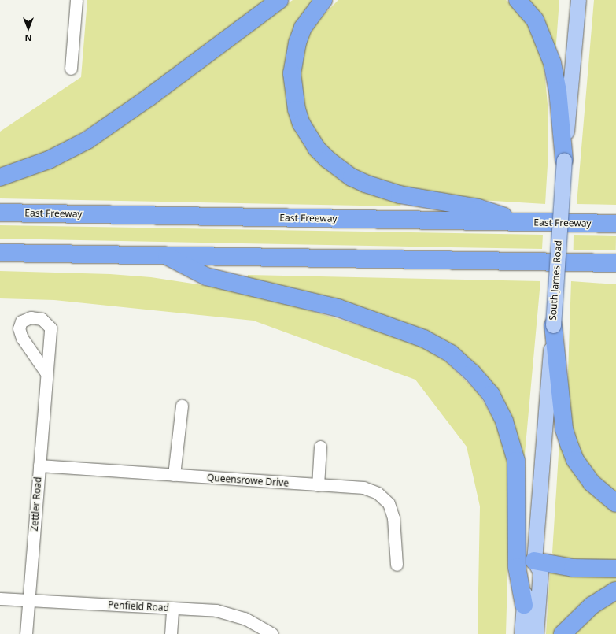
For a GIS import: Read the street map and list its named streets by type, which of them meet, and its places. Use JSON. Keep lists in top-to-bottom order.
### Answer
{
  "streets": {
    "highway": ["East Freeway"],
    "main road": ["South James Road"],
    "street": ["Queensrowe Drive", "Zettler Road", "Penfield Road"]
  },
  "crossings": [
    ["Queensrowe Drive", "Zettler Road"],
    ["Zettler Road", "Penfield Road"]
  ],
  "north": "bottom"
}
